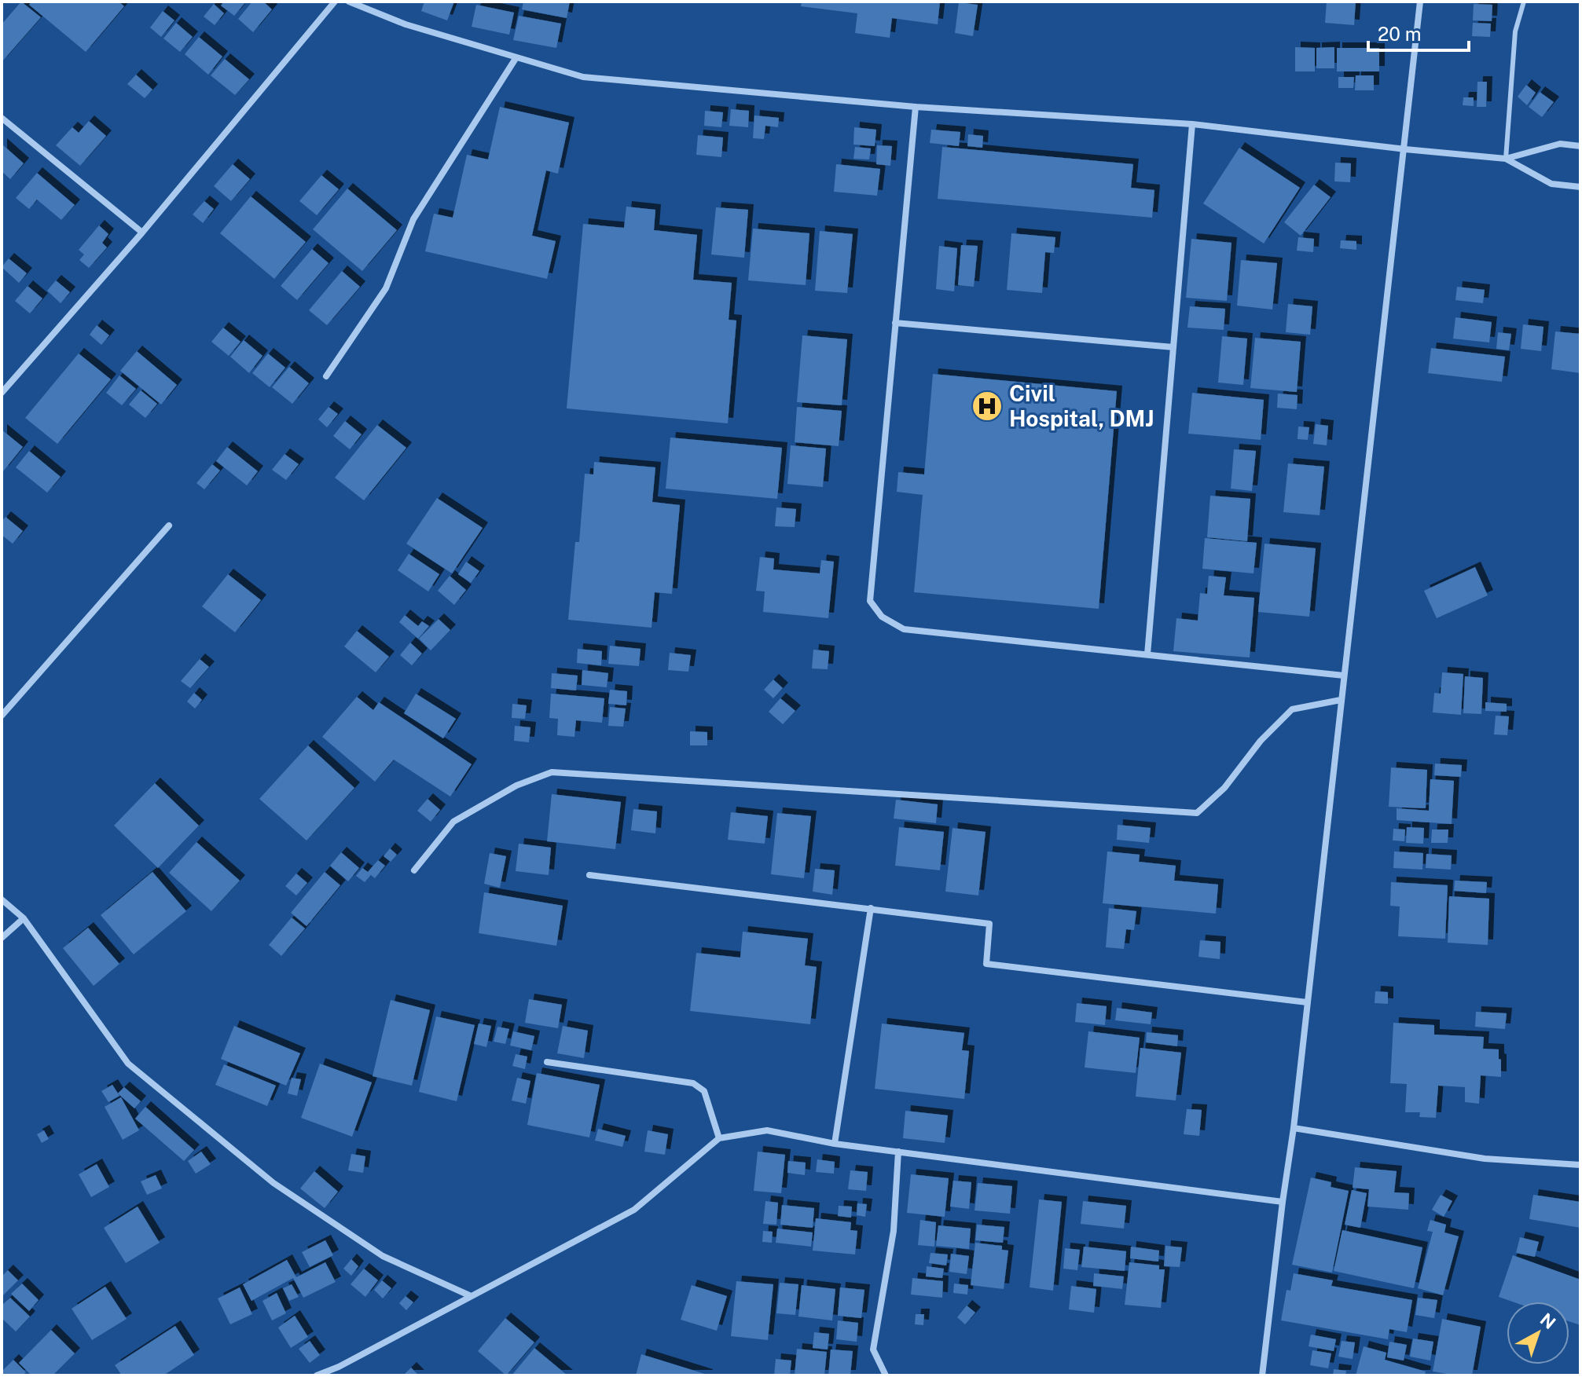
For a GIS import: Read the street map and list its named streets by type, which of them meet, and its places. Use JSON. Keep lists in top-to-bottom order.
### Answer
{
  "places": {
    "hospital": ["Civil Hospital, DMJ"]
  },
  "scale_bar": "20 m",
  "north": "top right"
}
